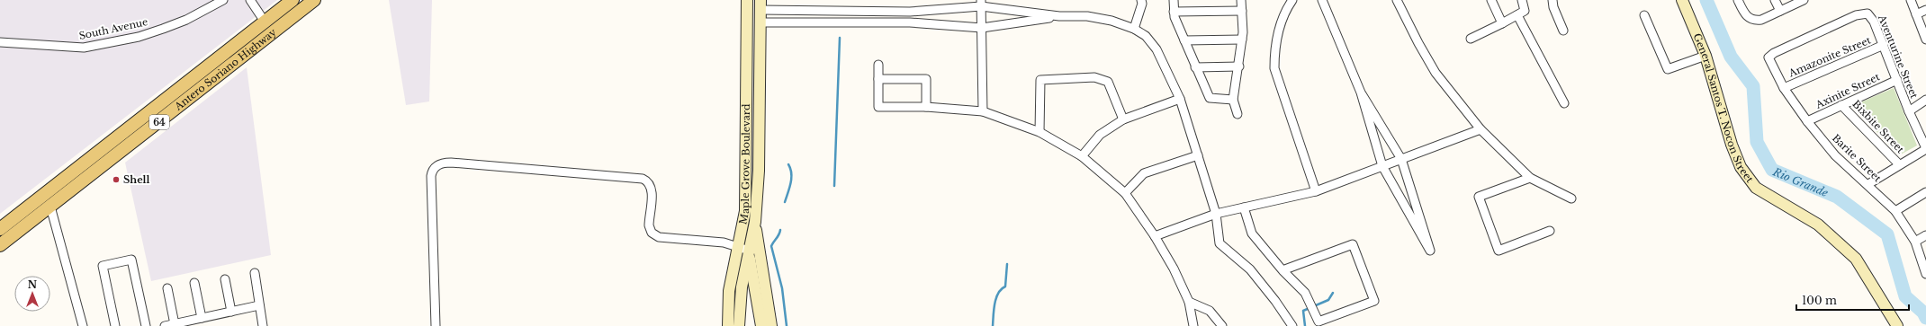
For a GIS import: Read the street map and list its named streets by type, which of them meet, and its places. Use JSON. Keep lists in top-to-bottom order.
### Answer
{
  "streets": {
    "main road": [
      "Antero Soriano Highway",
      "General Santos T. Nocon Street",
      "64",
      "Maple Grove Boulevard"
    ],
    "street": [
      "South Avenue",
      "Amazonite Street",
      "Aventurine Street",
      "Axinite Street",
      "Bixbite Street",
      "Barite Street"
    ]
  },
  "crossings": [
    ["Amazonite Street", "Aventurine Street"],
    ["Amazonite Street", "Barite Street"],
    ["Aventurine Street", "Axinite Street"],
    ["Aventurine Street", "Barite Street"],
    ["Axinite Street", "Bixbite Street"],
    ["Axinite Street", "Barite Street"]
  ],
  "water": ["Rio Grande"],
  "places": ["Shell"],
  "scale_bar": "100 m",
  "north": "top"
}
